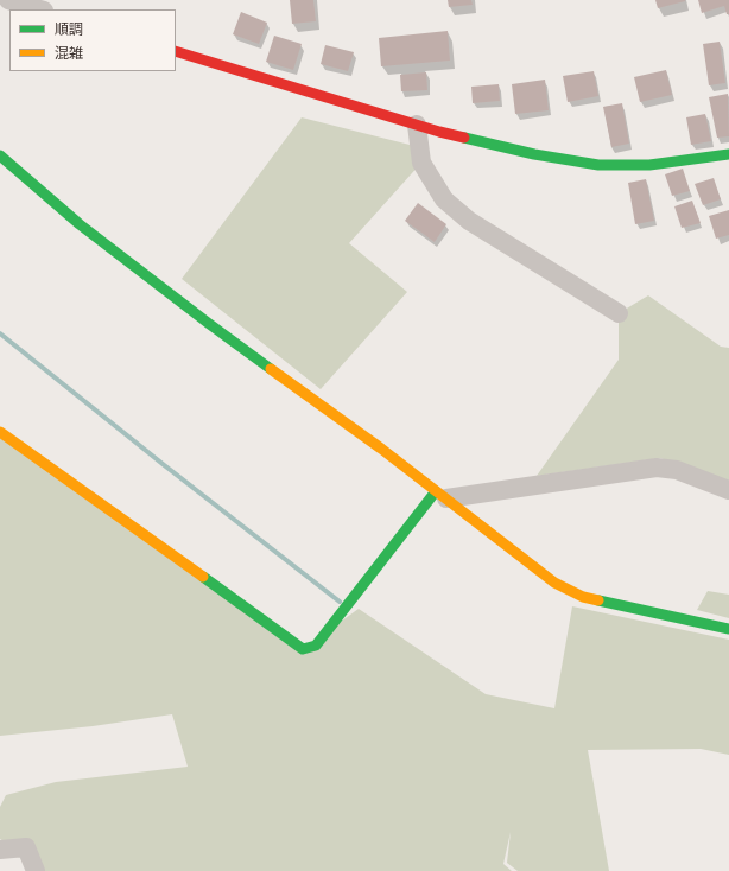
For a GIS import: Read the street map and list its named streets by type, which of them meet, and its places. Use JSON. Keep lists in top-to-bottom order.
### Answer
{
  "legend": ["順調", "混雑"]
}
